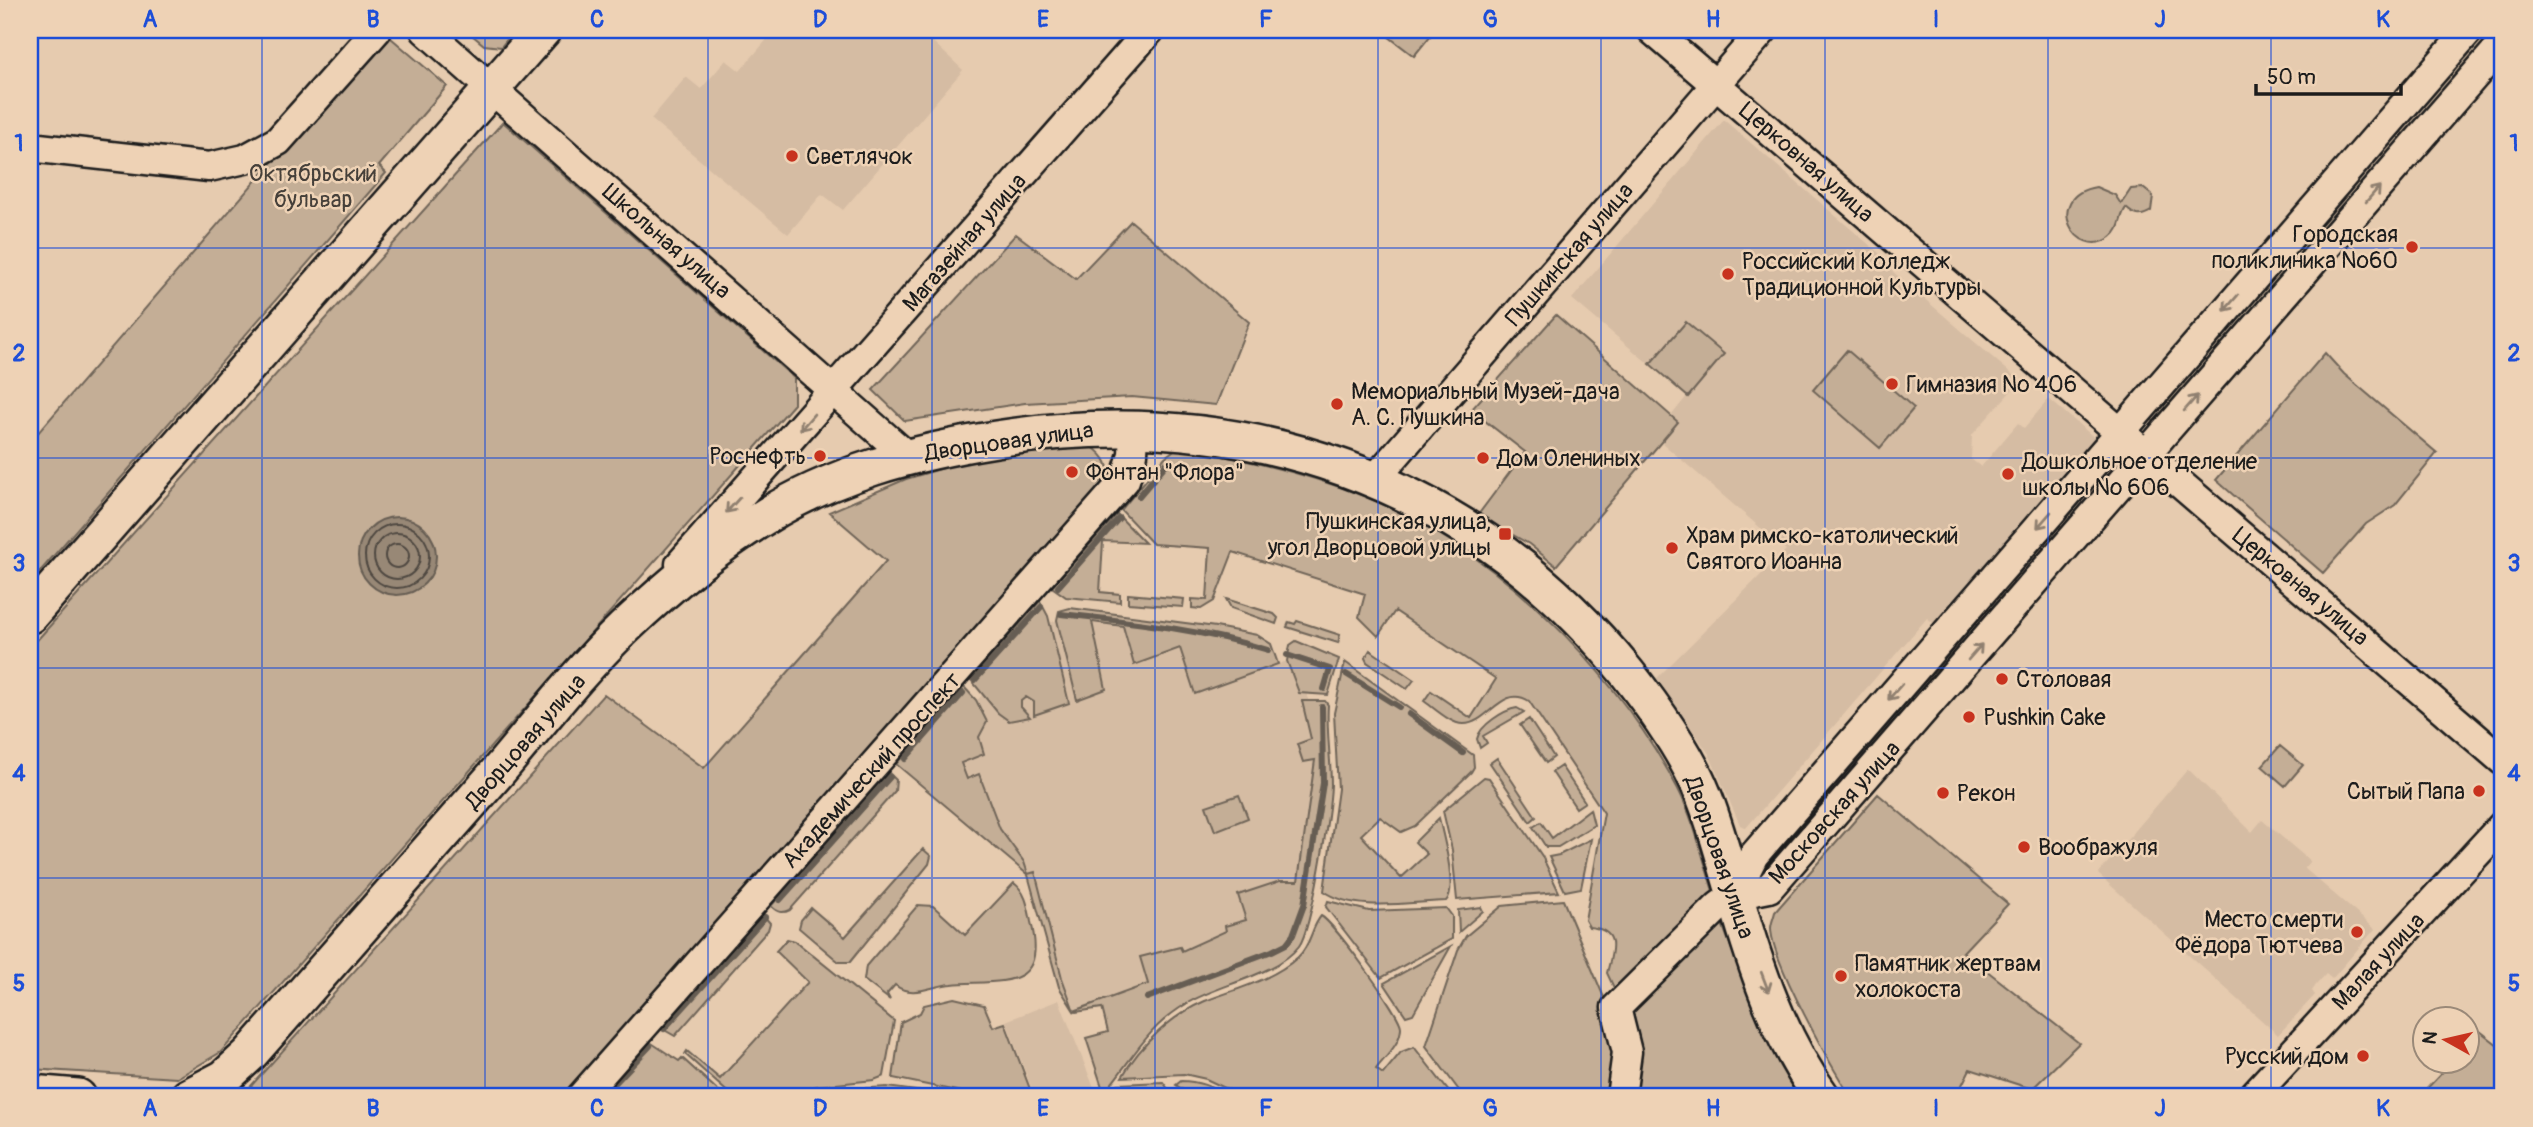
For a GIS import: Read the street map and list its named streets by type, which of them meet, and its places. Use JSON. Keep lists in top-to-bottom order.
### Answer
{
  "streets": {
    "main road": ["Дворцовая улица"],
    "street": [
      "Церковная улица",
      "Школьная улица",
      "Магазейная улица",
      "Пушкинская улица",
      "Академический проспект",
      "Московская улица",
      "Малая улица"
    ]
  },
  "crossings": [
    ["Церковная улица", "Пушкинская улица"],
    ["Церковная улица", "Московская улица"],
    ["Школьная улица", "Магазейная улица"],
    ["Школьная улица", "Дворцовая улица"],
    ["Магазейная улица", "Дворцовая улица"],
    ["Пушкинская улица", "Дворцовая улица"],
    ["Дворцовая улица", "Академический проспект"],
    ["Дворцовая улица", "Московская улица"]
  ],
  "one_way": ["Магазейная улица"],
  "parks": ["Октябрьский бульвар"],
  "places": {
    "other": [
      "Светлячок",
      "Городская поликлиника №60",
      "Российский Колледж Традиционной Культуры",
      "Гимназия № 406",
      "Мемориальный Музей-дача А. С. Пушкина",
      "Роснефть",
      "Дом Олениных",
      "Фонтан \"Флора\"",
      "Дошкольное отделение школы № 606",
      "Храм римско-католический Святого Иоанна",
      "Столовая",
      "Pushkin Cake",
      "Сытый Папа",
      "Рекон",
      "Воображуля",
      "Место смерти Фёдора Тютчева",
      "Памятник жертвам холокоста",
      "Русский дом"
    ],
    "transit": ["Пушкинская улица, угол Дворцовой улицы"]
  },
  "scale_bar": "50 m",
  "north": "left",
  "grid": {
    "columns": [
      "A",
      "B",
      "C",
      "D",
      "E",
      "F",
      "G",
      "H",
      "I",
      "J",
      "K"
    ],
    "rows": [
      "1",
      "2",
      "3",
      "4",
      "5"
    ]
  }
}
